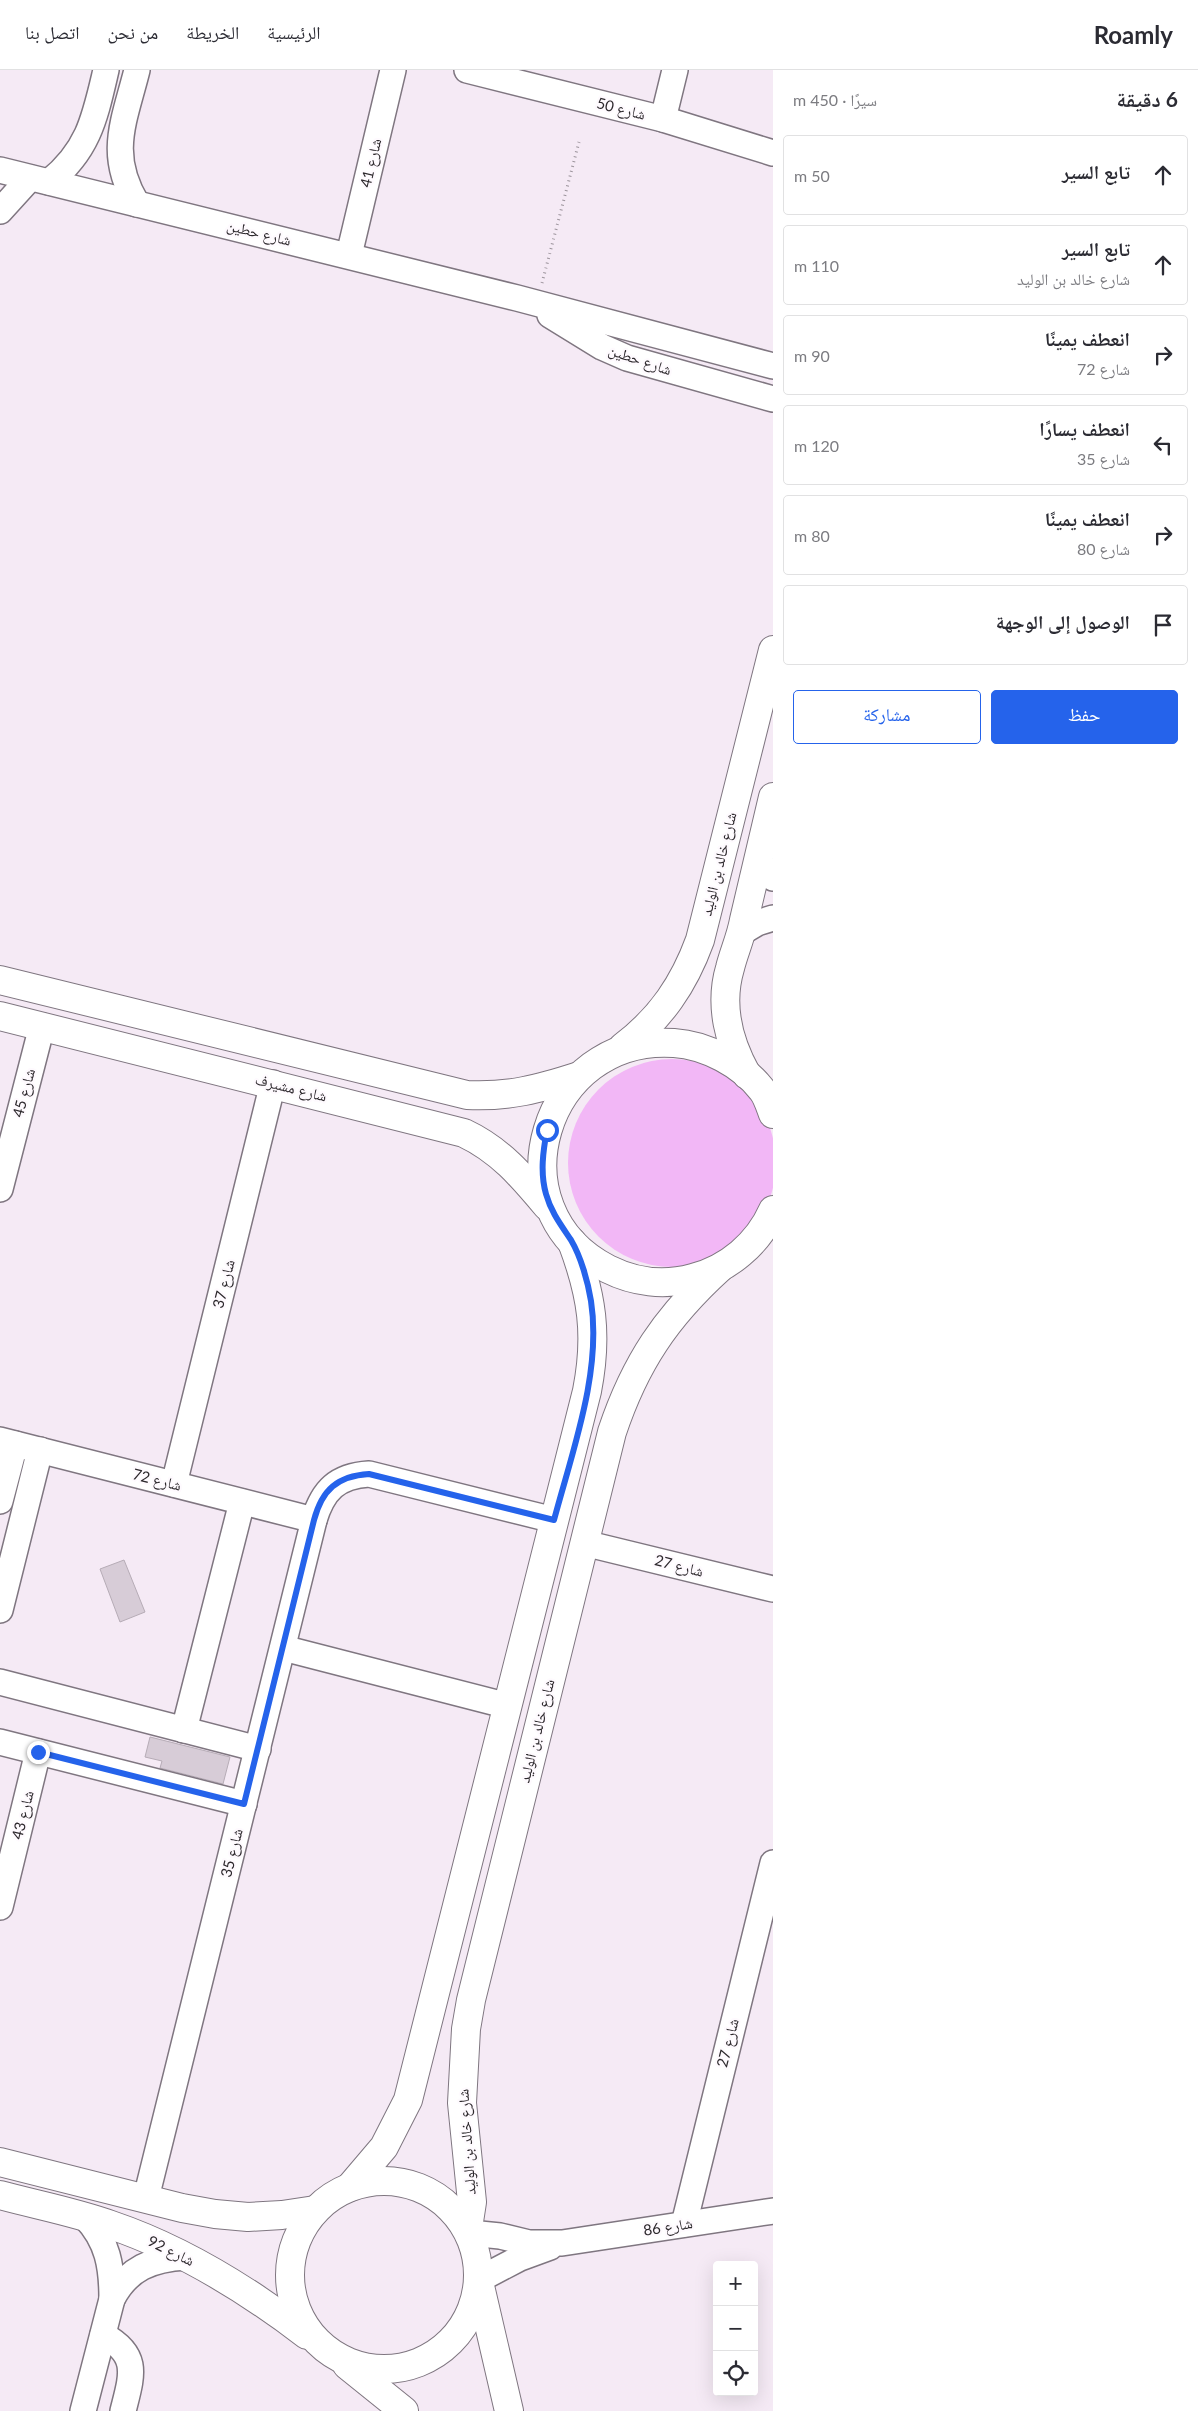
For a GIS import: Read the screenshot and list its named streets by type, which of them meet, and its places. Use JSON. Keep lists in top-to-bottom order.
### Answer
{
  "streets": {
    "main road": ["شارع خالد بن الوليد", "شارع مشيرف", "شارع 92"],
    "street": [
      "شارع 50",
      "شارع 41",
      "شارع حطين",
      "شارع 45",
      "شارع 37",
      "شارع 72",
      "شارع 27",
      "شارع 43",
      "شارع 35",
      "شارع 86"
    ]
  },
  "crossings": [
    ["شارع 41", "شارع حطين"],
    ["شارع خالد بن الوليد", "شارع 27"],
    ["شارع خالد بن الوليد", "شارع 86"],
    ["شارع مشيرف", "شارع 45"],
    ["شارع مشيرف", "شارع 37"],
    ["شارع 37", "شارع 72"],
    ["شارع 72", "شارع 35"],
    ["شارع 27", "شارع 86"]
  ],
  "page": {
    "header": "Roamly",
    "nav": [
      "الرئيسية",
      "الخريطة",
      "من نحن",
      "اتصل بنا"
    ],
    "heading": ["6 دقيقة", "سيرًا · 450 m"],
    "list": [
      ["تابع السير", "50 m"],
      ["تابع السير", "شارع خالد بن الوليد", "110 m"],
      ["انعطف يمينًا", "شارع 72", "90 m"],
      ["انعطف يسارًا", "شارع 35", "120 m"],
      ["انعطف يمينًا", "شارع 80", "80 m"],
      "الوصول إلى الوجهة"
    ],
    "buttons": ["حفظ", "مشاركة"],
    "map_buttons": ["+", "−"]
  }
}
